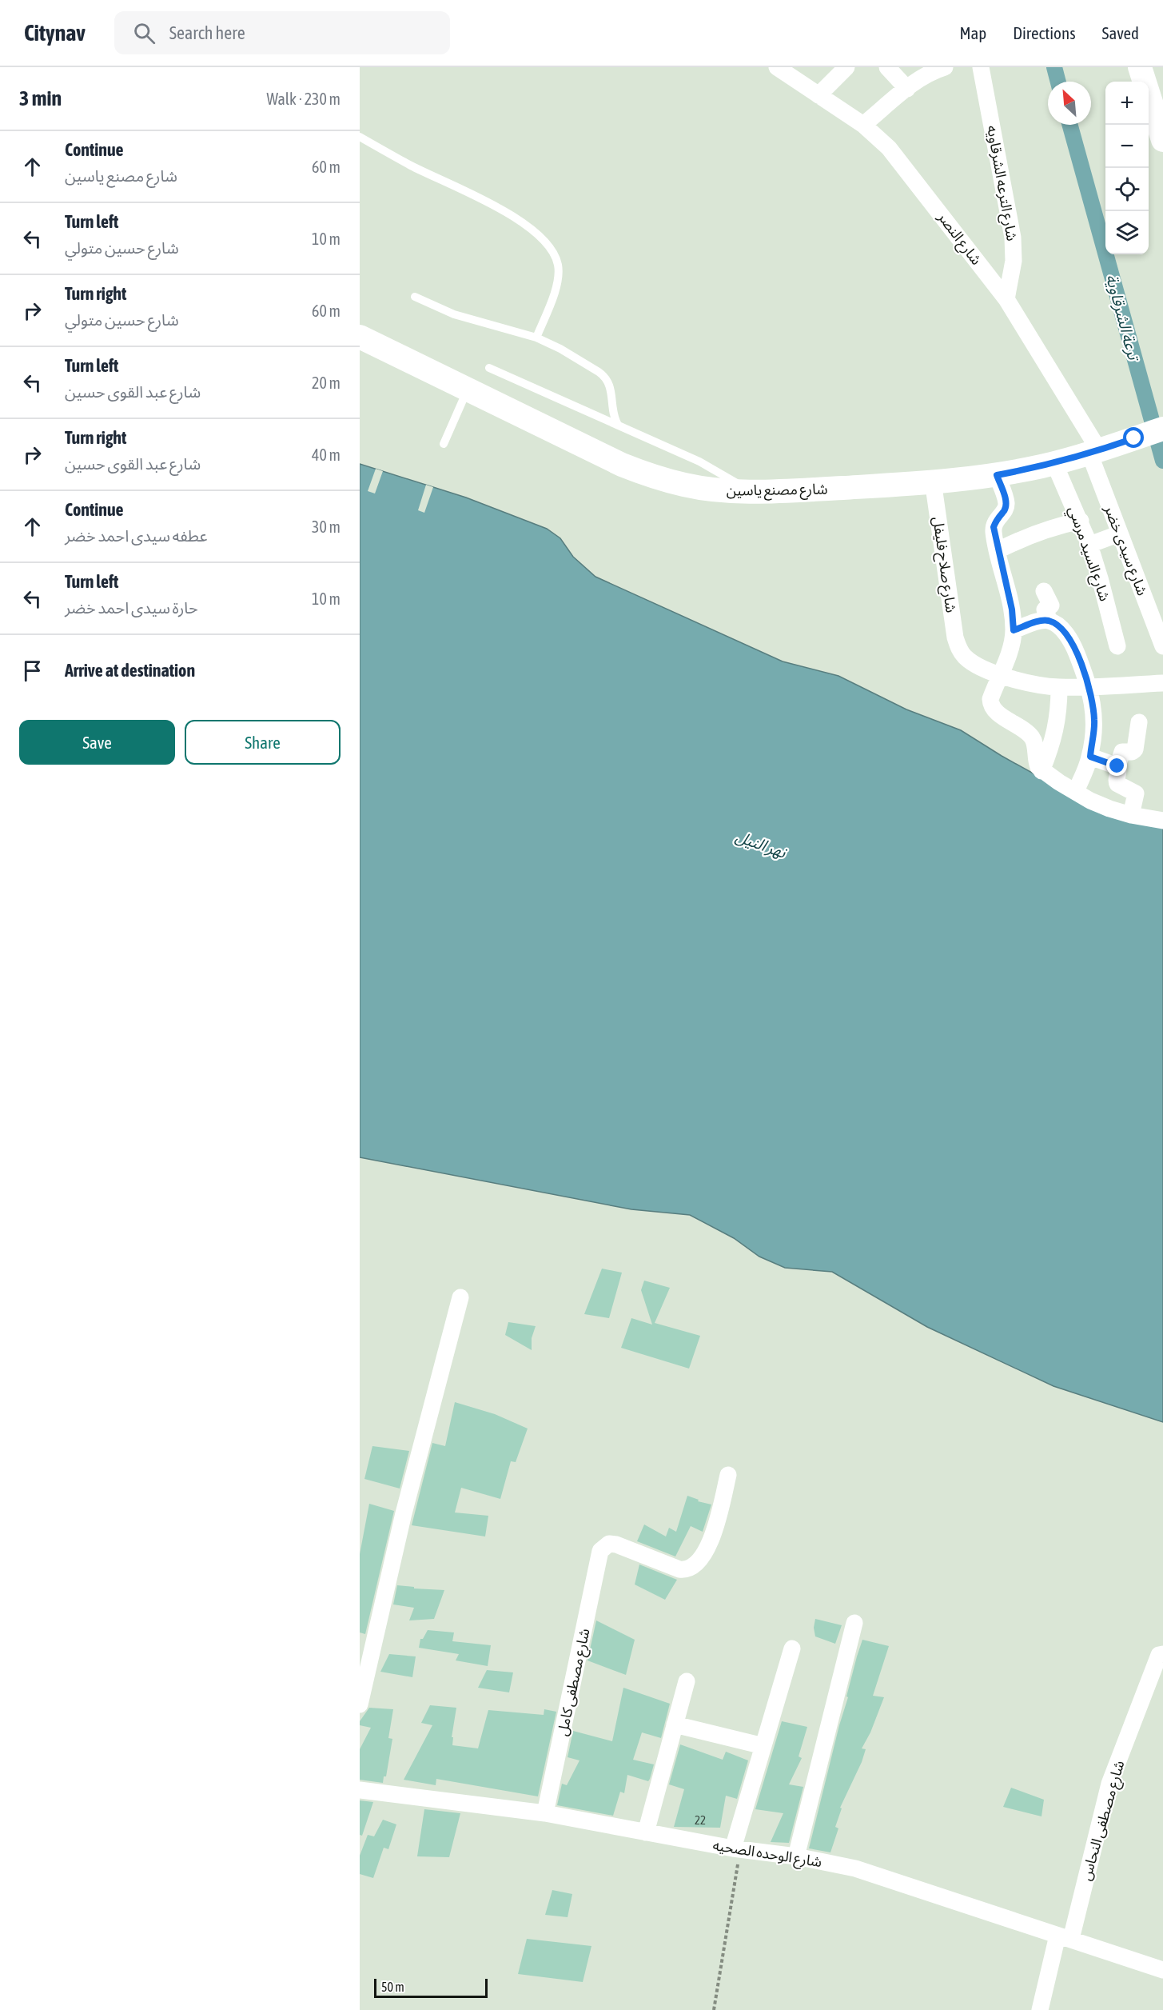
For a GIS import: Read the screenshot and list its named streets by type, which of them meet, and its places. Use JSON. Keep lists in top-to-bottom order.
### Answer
{
  "streets": {
    "main road": ["شارع مصنع ياسين"],
    "street": [
      "شارع الترعه الشرقاويه",
      "شارع النصر",
      "شارع سيدى خضر",
      "شارع السيد مرسي",
      "شارع صلاح فليفل",
      "شارع مصطفى كامل",
      "شارع مصطفى النحاس",
      "شارع الوحده الصحيه"
    ]
  },
  "crossings": [
    ["شارع الترعه الشرقاويه", "شارع النصر"],
    ["شارع النصر", "شارع مصنع ياسين"],
    ["شارع النصر", "شارع سيدى خضر"],
    ["شارع مصنع ياسين", "شارع سيدى خضر"],
    ["شارع مصنع ياسين", "شارع السيد مرسي"],
    ["شارع مصنع ياسين", "شارع صلاح فليفل"],
    ["شارع مصطفى كامل", "شارع الوحده الصحيه"],
    ["شارع مصطفى النحاس", "شارع الوحده الصحيه"]
  ],
  "water": ["ترعة الشرقاوية", "نهر النيل"],
  "house_numbers": ["22"],
  "scale_bar": "50 m",
  "north": "top left",
  "page": {
    "header": "Citynav",
    "search": "Search here",
    "nav": ["Map", "Directions", "Saved"],
    "heading": ["3 min", "Walk · 230 m"],
    "map_buttons": ["+", "−"],
    "list": [
      ["Continue", "شارع مصنع ياسين", "60 m"],
      ["Turn left", "شارع حسين متولي", "10 m"],
      ["Turn right", "شارع حسين متولي", "60 m"],
      ["Turn left", "شارع عبد القوى حسين", "20 m"],
      ["Turn right", "شارع عبد القوى حسين", "40 m"],
      ["Continue", "عطفه سيدى احمد خضر", "30 m"],
      ["Turn left", "حارة سيدى احمد خضر", "10 m"],
      "Arrive at destination"
    ],
    "buttons": ["Save", "Share"],
    "scale": "50 m"
  }
}
